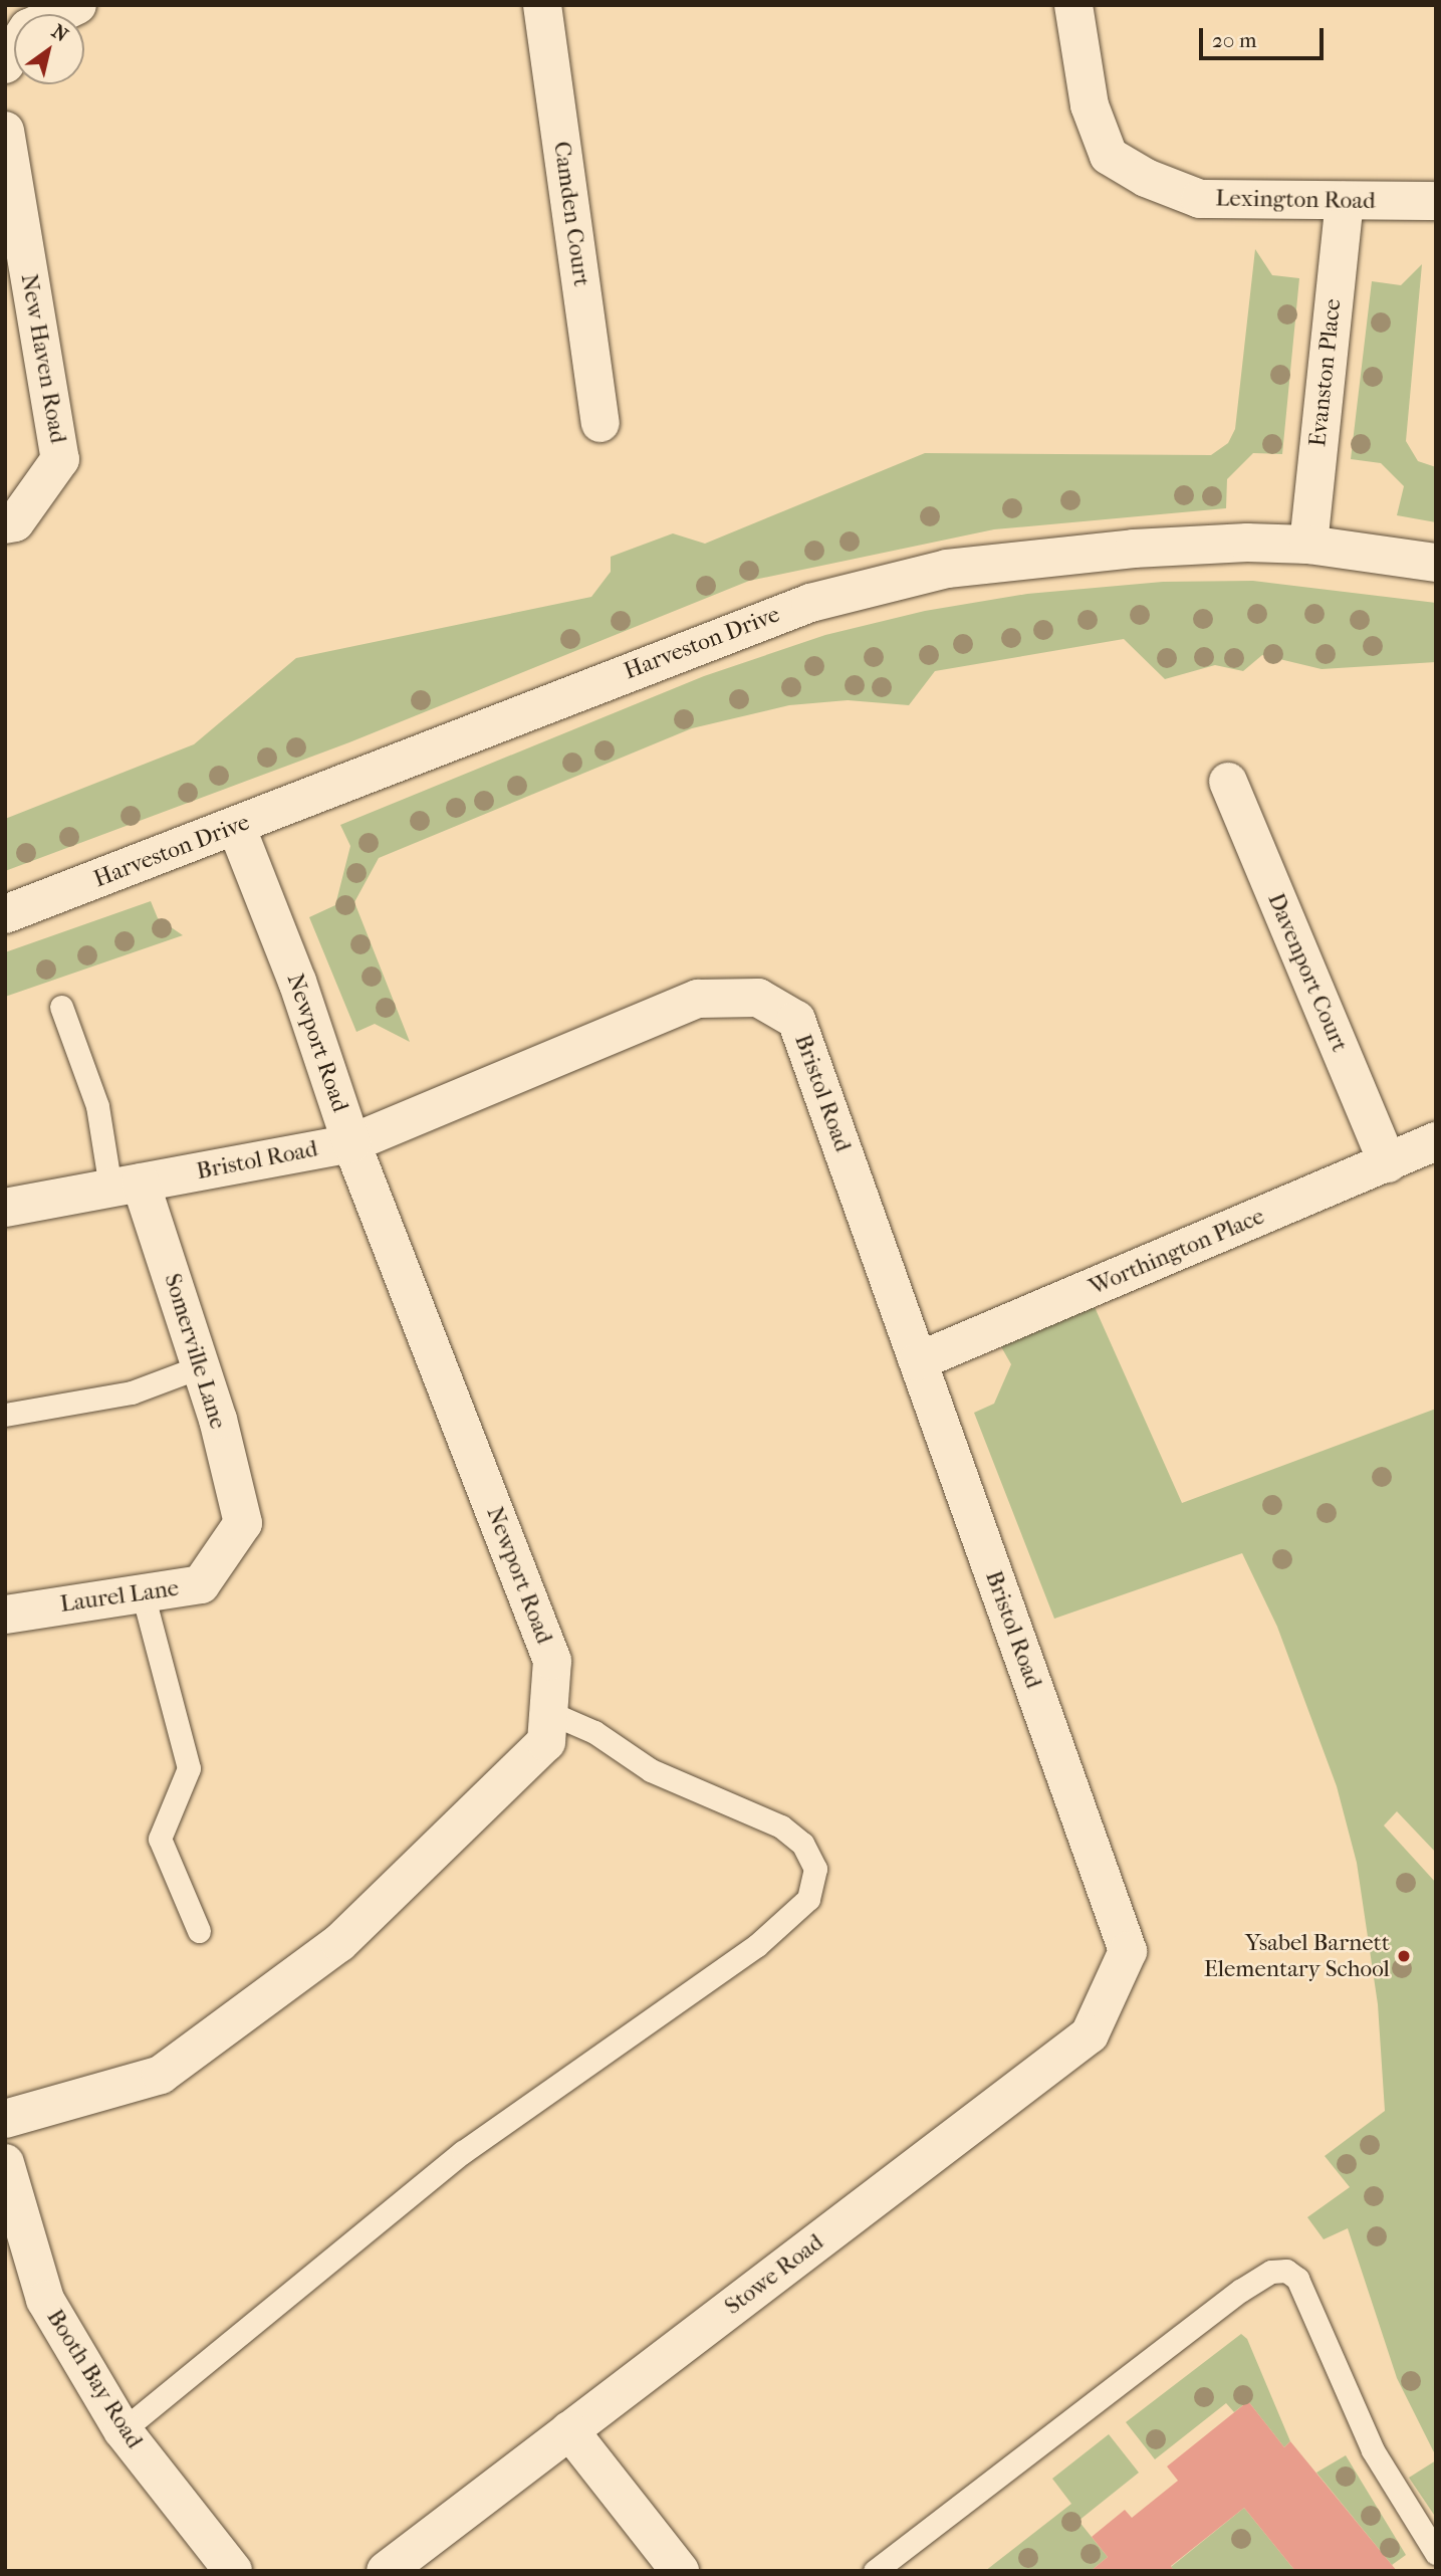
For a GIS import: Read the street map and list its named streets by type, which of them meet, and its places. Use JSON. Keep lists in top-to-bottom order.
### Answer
{
  "streets": {
    "street": [
      "Lexington Road",
      "Camden Court",
      "New Haven Road",
      "Evanston Place",
      "Harveston Drive",
      "Davenport Court",
      "Newport Road",
      "Bristol Road",
      "Worthington Place",
      "Somerville Lane",
      "Laurel Lane",
      "Stowe Road",
      "Booth Bay Road"
    ]
  },
  "crossings": [
    ["Lexington Road", "Evanston Place"],
    ["Evanston Place", "Harveston Drive"],
    ["Harveston Drive", "Newport Road"],
    ["Davenport Court", "Worthington Place"],
    ["Newport Road", "Bristol Road"],
    ["Bristol Road", "Worthington Place"],
    ["Bristol Road", "Somerville Lane"],
    ["Bristol Road", "Stowe Road"],
    ["Somerville Lane", "Laurel Lane"]
  ],
  "places": ["Ysabel Barnett Elementary School"],
  "scale_bar": "20 m",
  "north": "top right"
}
